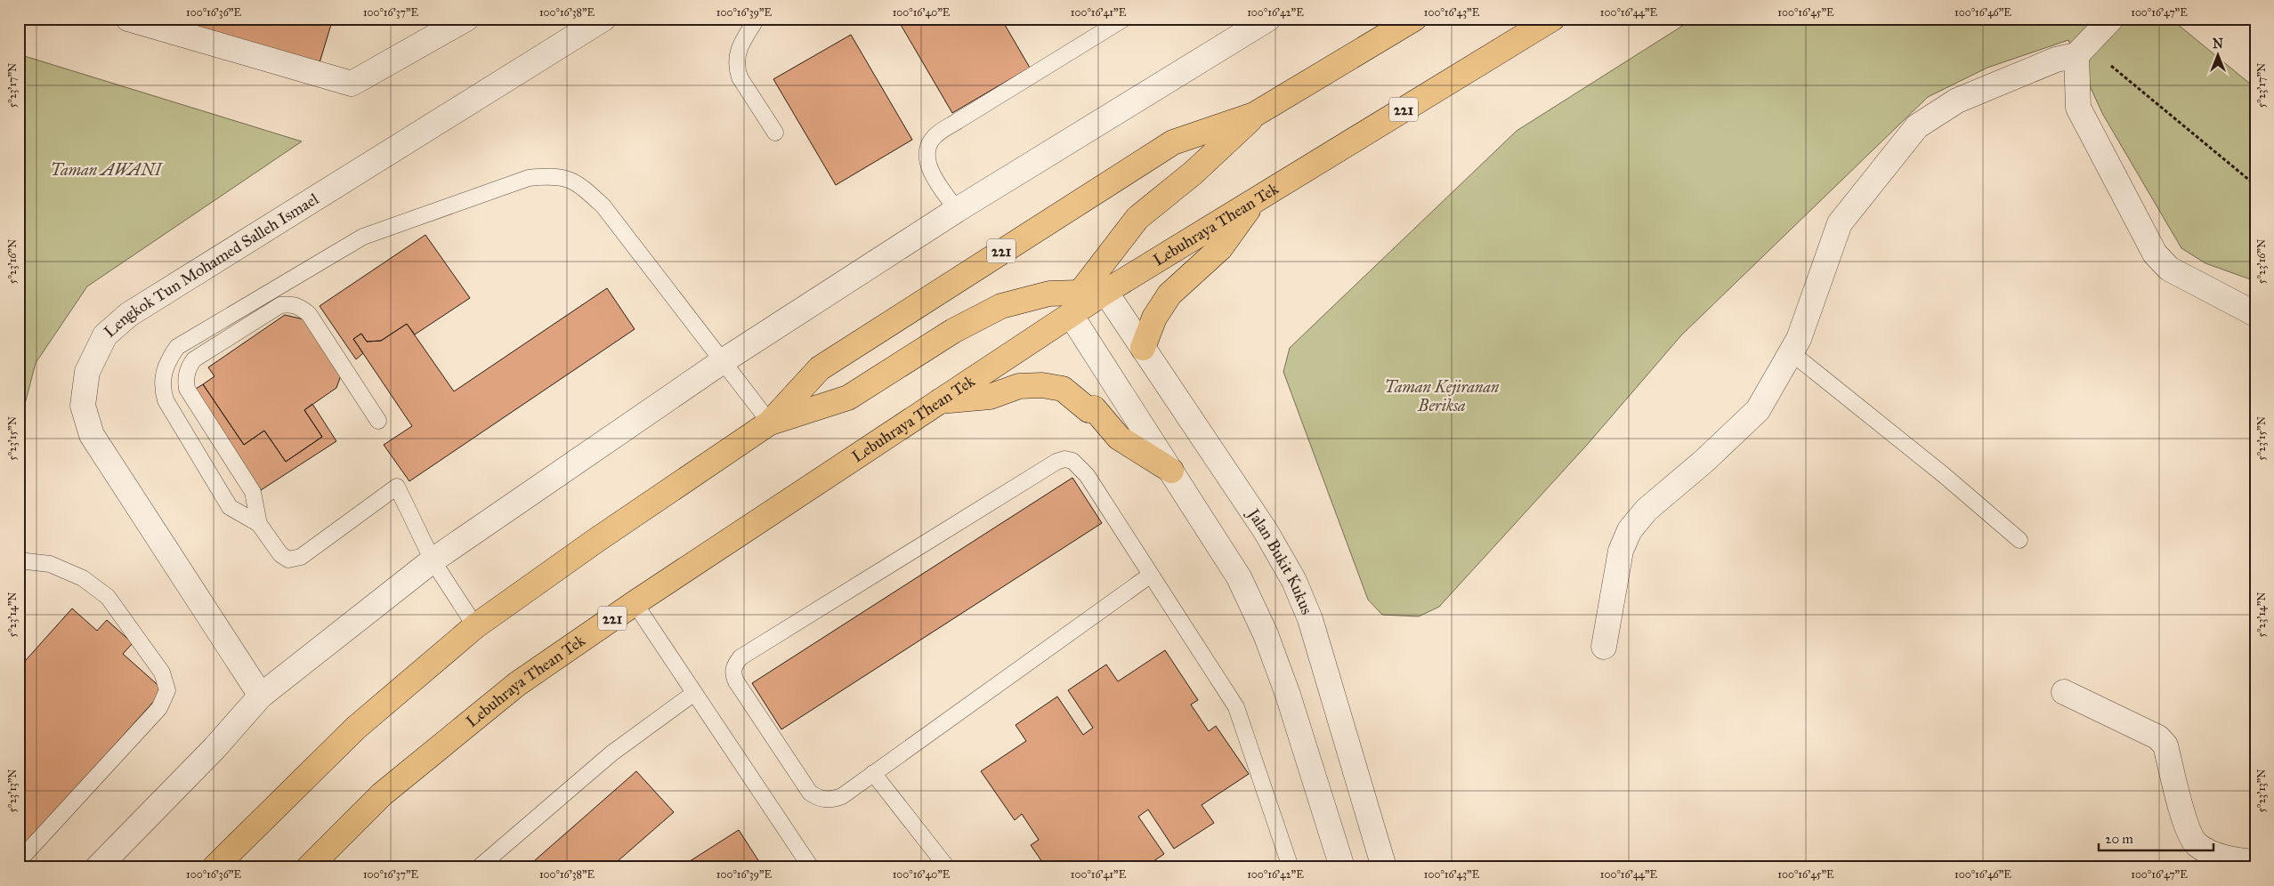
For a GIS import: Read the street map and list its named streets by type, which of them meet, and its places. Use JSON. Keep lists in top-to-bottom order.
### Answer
{
  "streets": {
    "main road": ["221", "Lebuhraya Thean Tek"],
    "street": ["Lengkok Tun Mohamed Salleh Ismael", "Jalan Bukit Kukus"]
  },
  "crossings": [
    ["Lebuhraya Thean Tek", "Jalan Bukit Kukus"]
  ],
  "parks": ["Taman AWANI", "Taman Kejiranan Beriksa"],
  "scale_bar": "20 m",
  "north": "top",
  "coordinates": [
    "100°16'36\"E",
    "100°16'37\"E",
    "100°16'38\"E",
    "100°16'39\"E",
    "100°16'40\"E",
    "100°16'41\"E",
    "100°16'42\"E",
    "100°16'43\"E",
    "100°16'44\"E",
    "100°16'45\"E",
    "100°16'46\"E",
    "100°16'47\"E",
    "5°23'17\"N",
    "5°23'16\"N",
    "5°23'15\"N",
    "5°23'14\"N",
    "5°23'13\"N"
  ]
}
